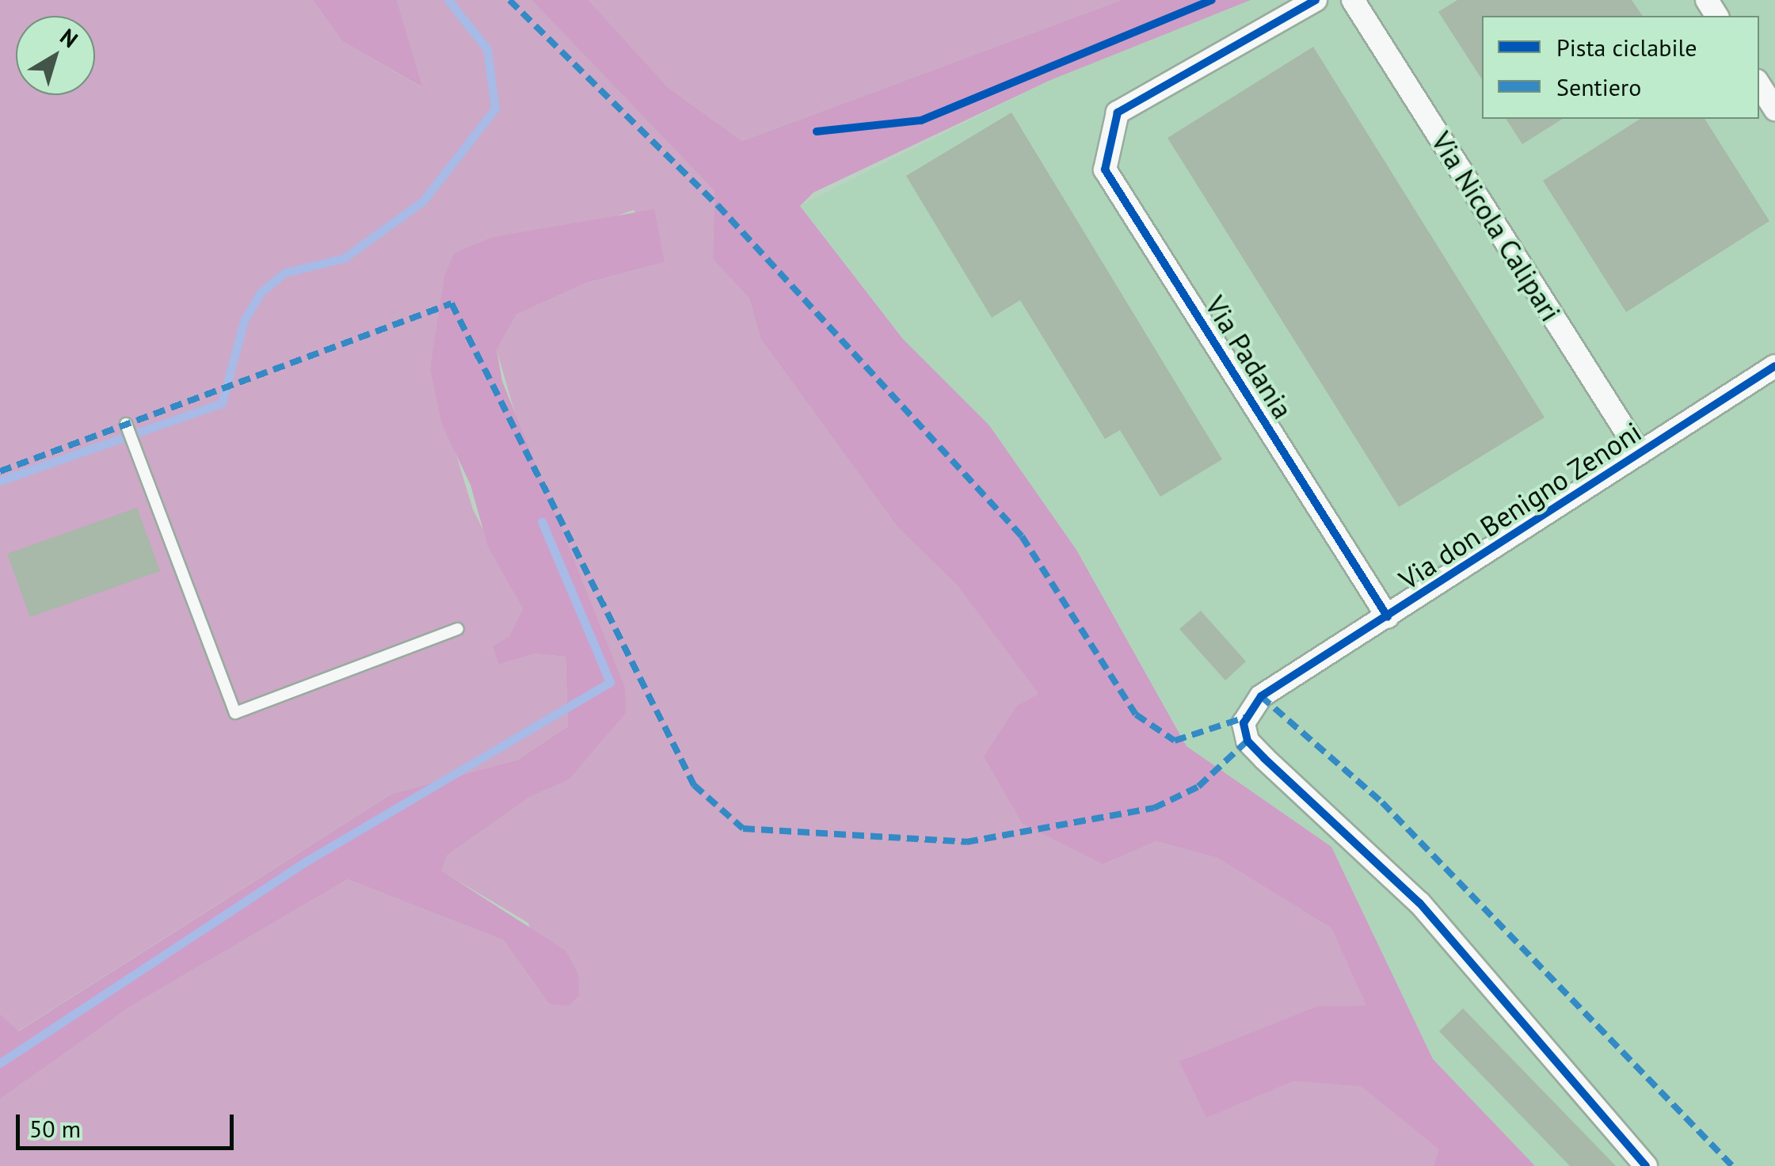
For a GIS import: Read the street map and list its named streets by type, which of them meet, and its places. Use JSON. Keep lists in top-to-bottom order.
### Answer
{
  "streets": {
    "street": ["Via Nicola Calipari", "Via Padania", "Via don Benigno Zenoni"]
  },
  "crossings": [
    ["Via Nicola Calipari", "Via don Benigno Zenoni"],
    ["Via Padania", "Via don Benigno Zenoni"]
  ],
  "legend": ["Pista ciclabile", "Sentiero"],
  "scale_bar": "50 m",
  "north": "top right"
}
